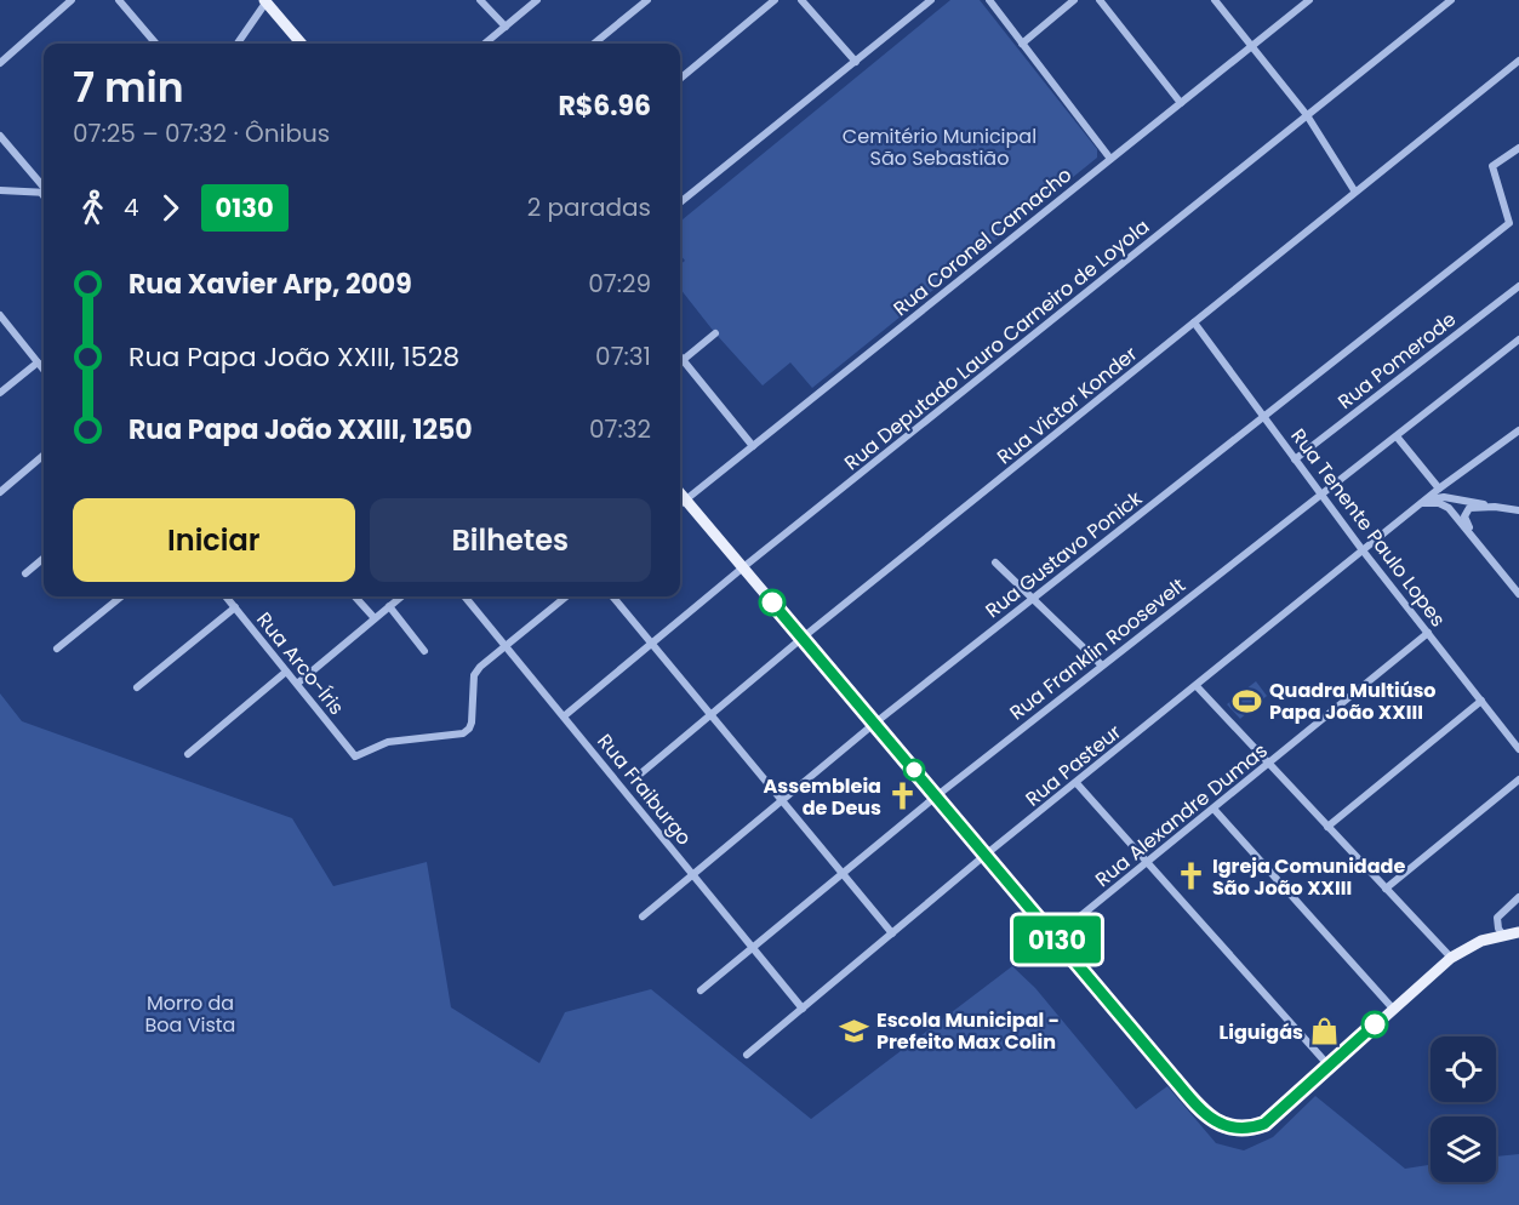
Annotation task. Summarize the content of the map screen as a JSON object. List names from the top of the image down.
{
  "streets": {
    "street": [
      "Rua Coronel Camacho",
      "Rua Deputado Lauro Carneiro de Loyola",
      "Rua Pomerode",
      "Rua Victor Konder",
      "Rua Tenente Paulo Lopes",
      "Rua Gustavo Ponick",
      "Rua Franklin Roosevelt",
      "Rua Arco-Íris",
      "Rua Pasteur",
      "Rua Fraiburgo",
      "Rua Alexandre Dumas"
    ]
  },
  "crossings": [
    ["Rua Deputado Lauro Carneiro de Loyola", "Rua Fraiburgo"],
    ["Rua Pomerode", "Rua Tenente Paulo Lopes"],
    ["Rua Victor Konder", "Rua Tenente Paulo Lopes"],
    ["Rua Tenente Paulo Lopes", "Rua Gustavo Ponick"],
    ["Rua Tenente Paulo Lopes", "Rua Franklin Roosevelt"],
    ["Rua Tenente Paulo Lopes", "Rua Pasteur"],
    ["Rua Tenente Paulo Lopes", "Rua Alexandre Dumas"],
    ["Rua Gustavo Ponick", "Rua Fraiburgo"],
    ["Rua Franklin Roosevelt", "Rua Fraiburgo"],
    ["Rua Arco-Íris", "Rua Fraiburgo"],
    ["Rua Pasteur", "Rua Fraiburgo"]
  ],
  "parks": ["Cemitério Municipal São Sebastião", "Morro da Boa Vista"],
  "places": {
    "sports": ["Quadra Multiúso Papa João XXIII"],
    "church": ["Assembleia de Deus", "Igreja Comunidade São João XXIII"],
    "school or university": ["Escola Municipal - Prefeito Max Colin"],
    "shop": ["Liguigás"]
  },
  "lines": ["bus line 0130"],
  "page": {
    "on_map": "0130",
    "heading": ["7 min", "07:25 – 07:32 · Ônibus", "R$6.96"],
    "legs": ["4", "0130", "2 paradas"],
    "list": [
      {
        "name": "Rua Xavier Arp, 2009",
        "value": "07:29"
      },
      {
        "name": "Rua Papa João XXIII, 1528",
        "value": "07:31"
      },
      {
        "name": "Rua Papa João XXIII, 1250",
        "value": "07:32"
      }
    ],
    "buttons": ["Iniciar", "Bilhetes"]
  }
}
